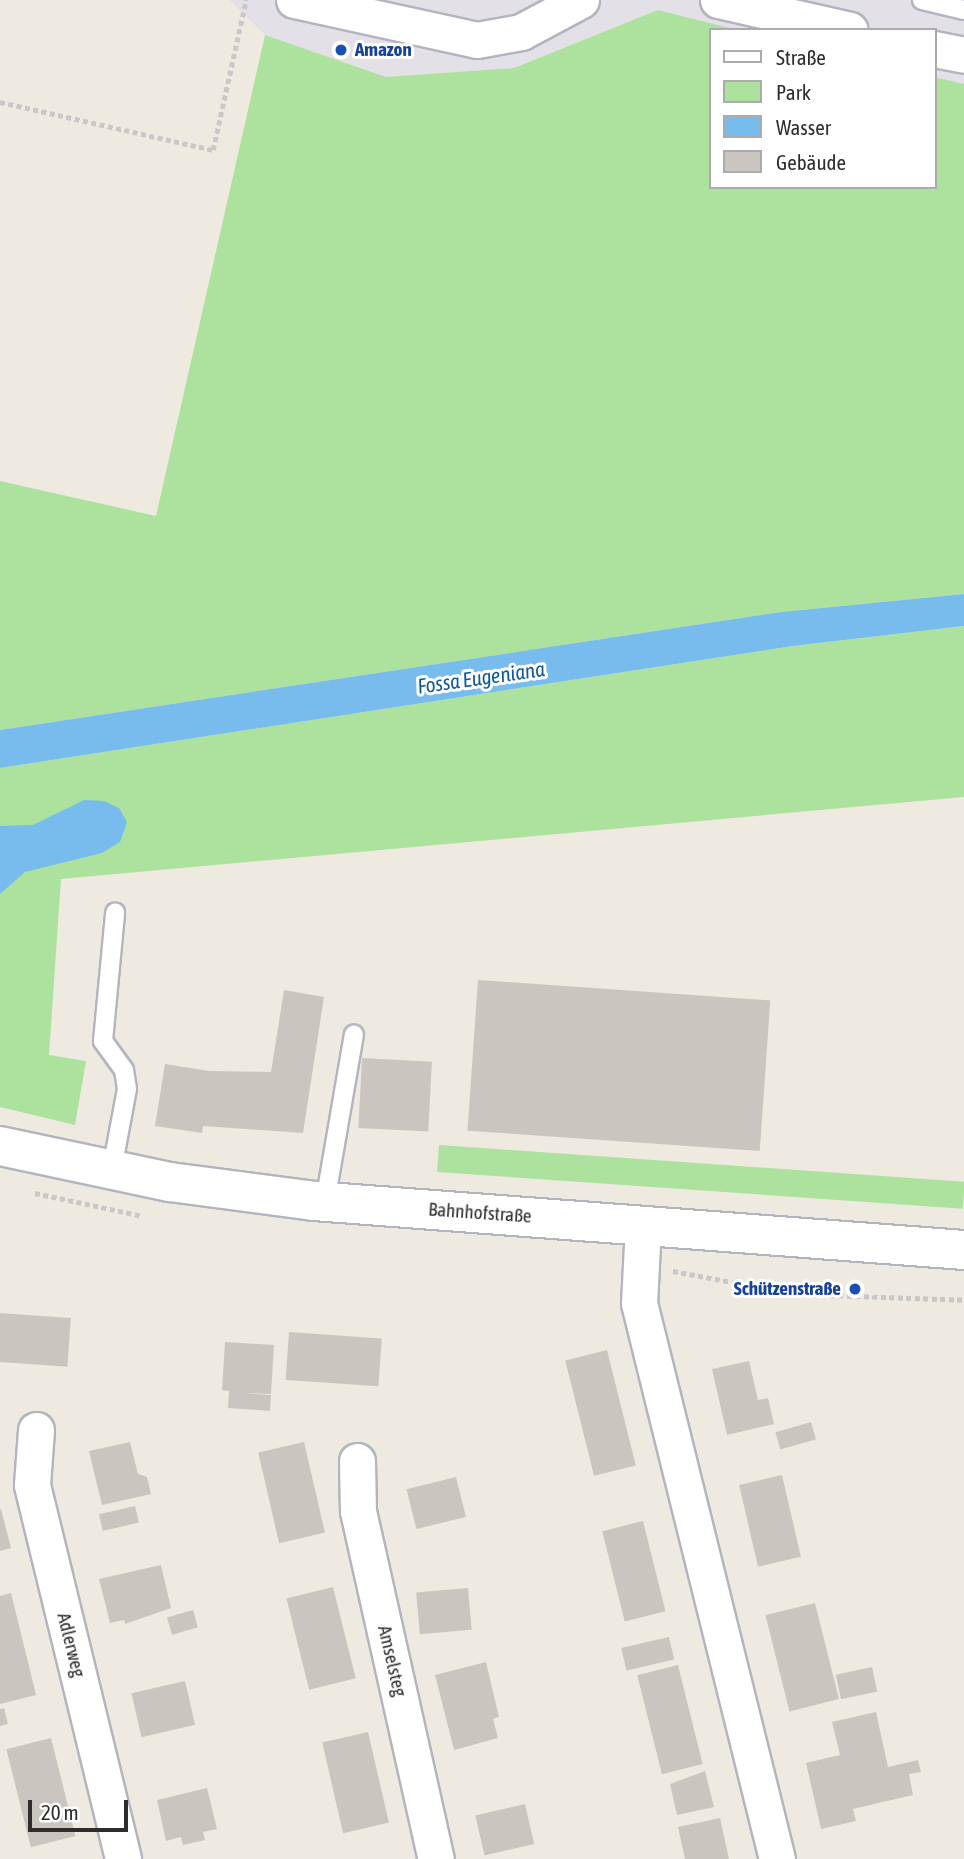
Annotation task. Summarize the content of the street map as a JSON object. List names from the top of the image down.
{
  "streets": {
    "street": ["Bahnhofstraße", "Adlerweg", "Amselsteg"]
  },
  "water": ["Fossa Eugeniana"],
  "places": ["Amazon", "Schützenstraße"],
  "legend": [
    "Straße",
    "Park",
    "Wasser",
    "Gebäude"
  ],
  "scale_bar": "20 m"
}
